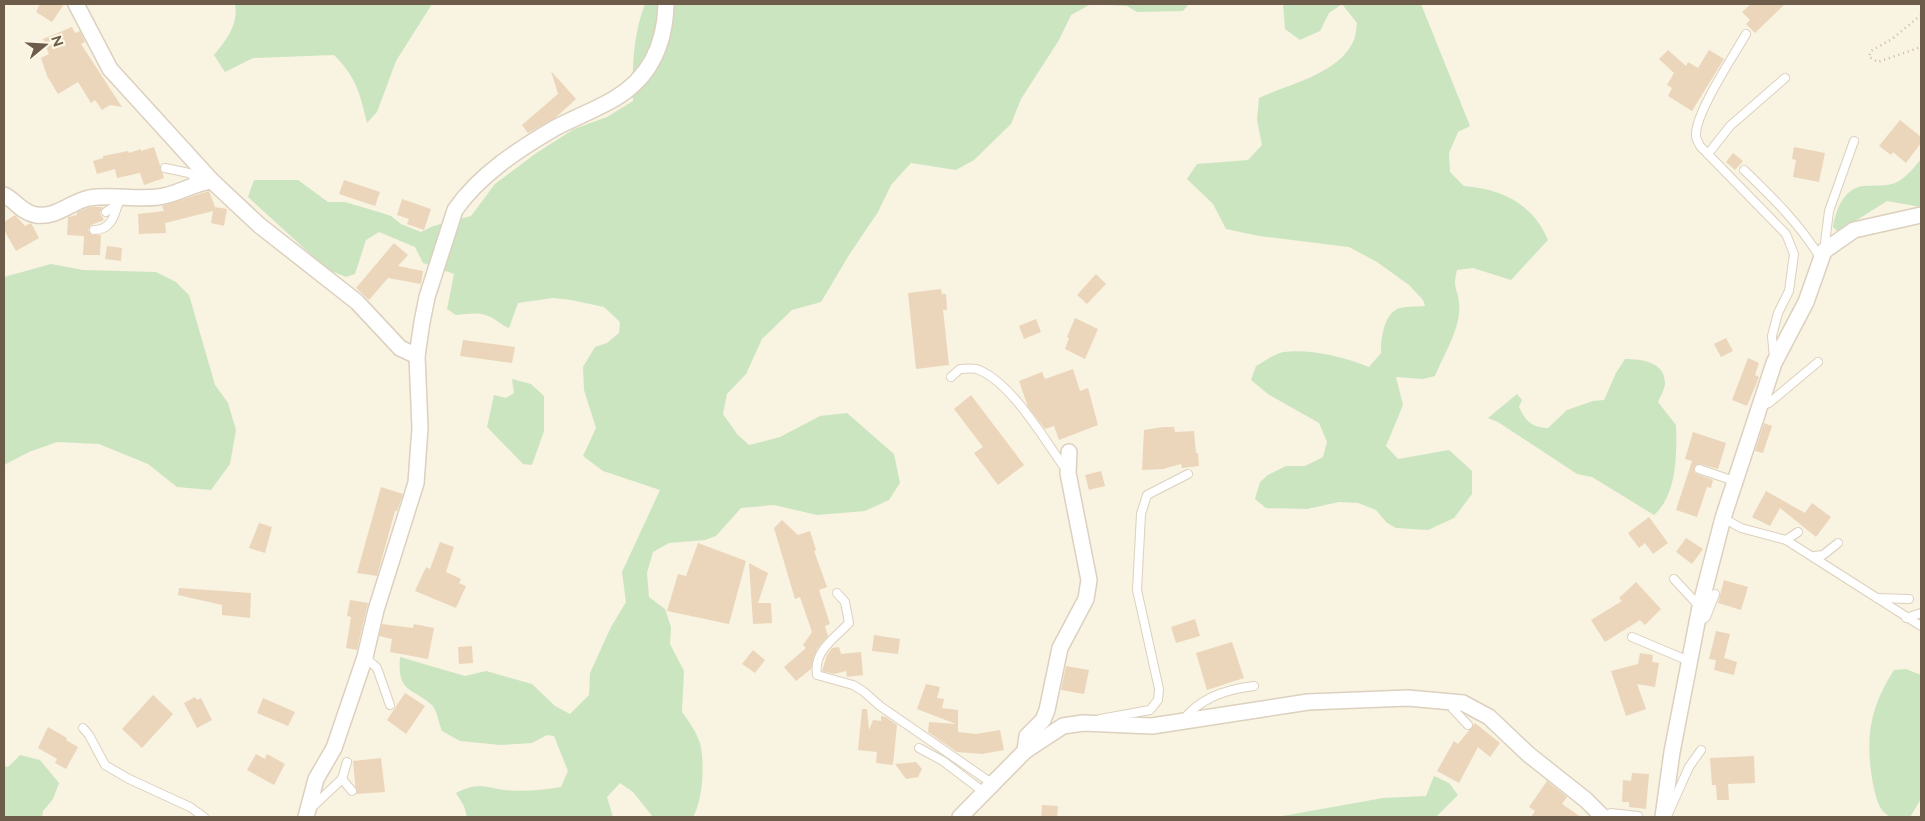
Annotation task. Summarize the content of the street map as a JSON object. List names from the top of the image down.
{
  "north": "right"
}
